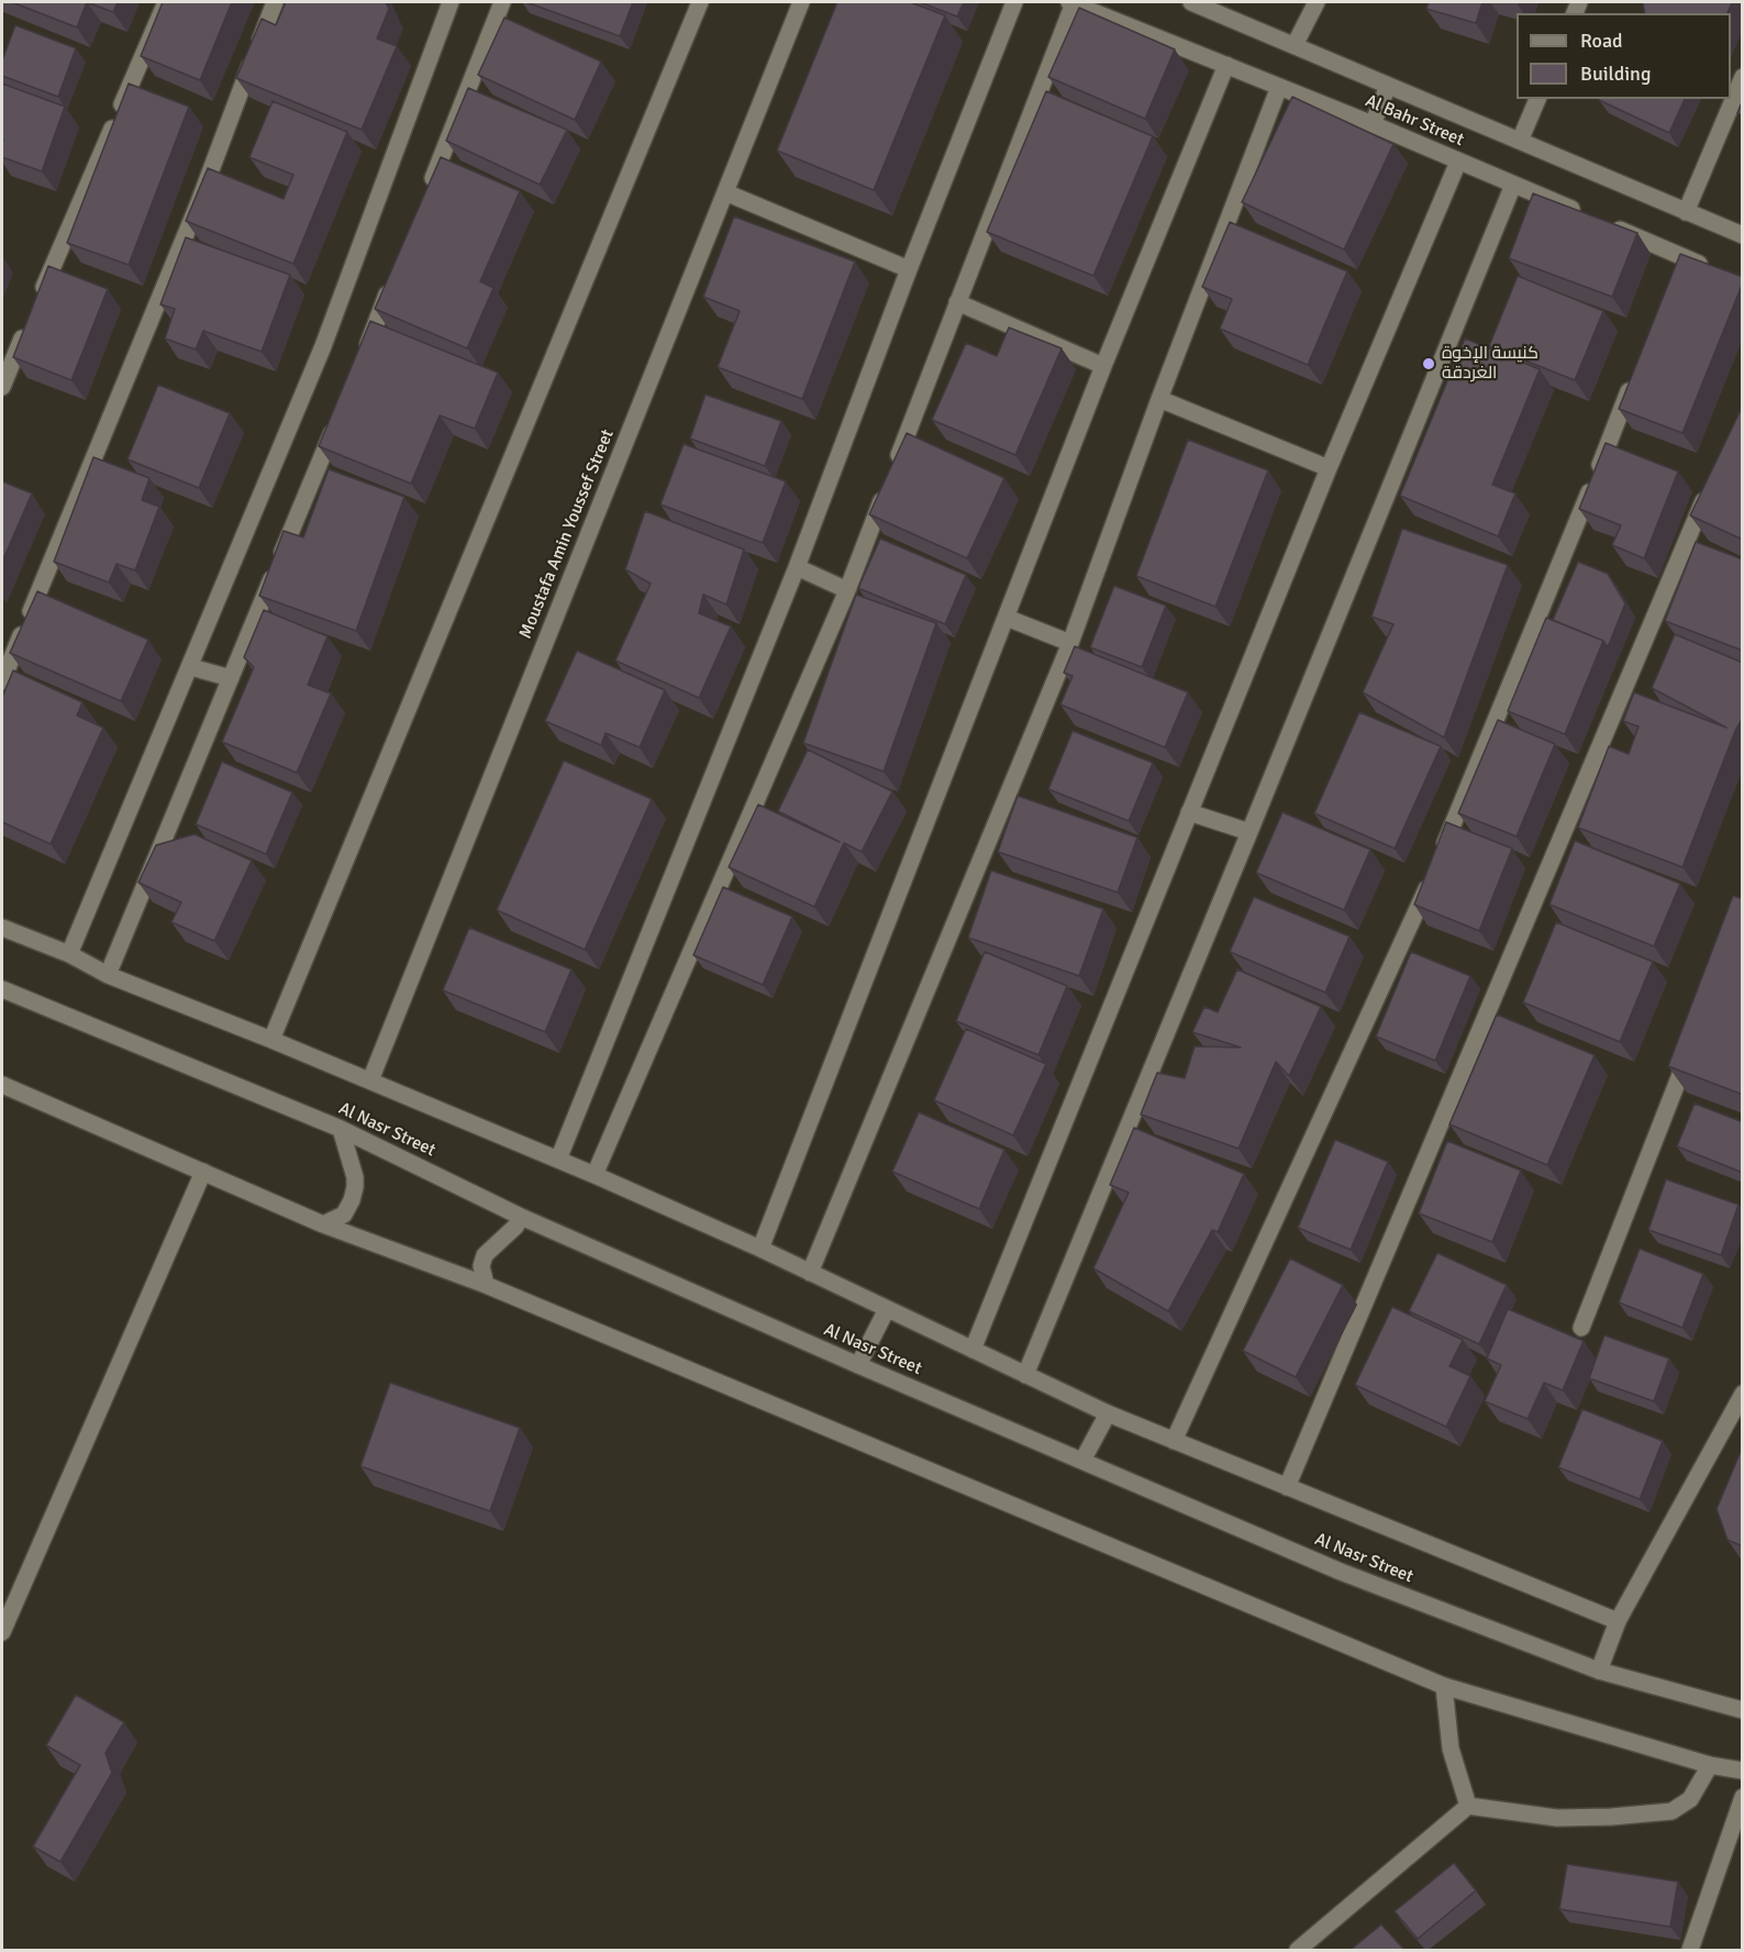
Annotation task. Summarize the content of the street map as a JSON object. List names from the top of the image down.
{
  "streets": {
    "street": ["Al Bahr Street", "Moustafa Amin Youssef Street", "Al Nasr Street"]
  },
  "places": ["كنيسة الإخوة الغردقة"],
  "legend": ["Road", "Building"]
}
